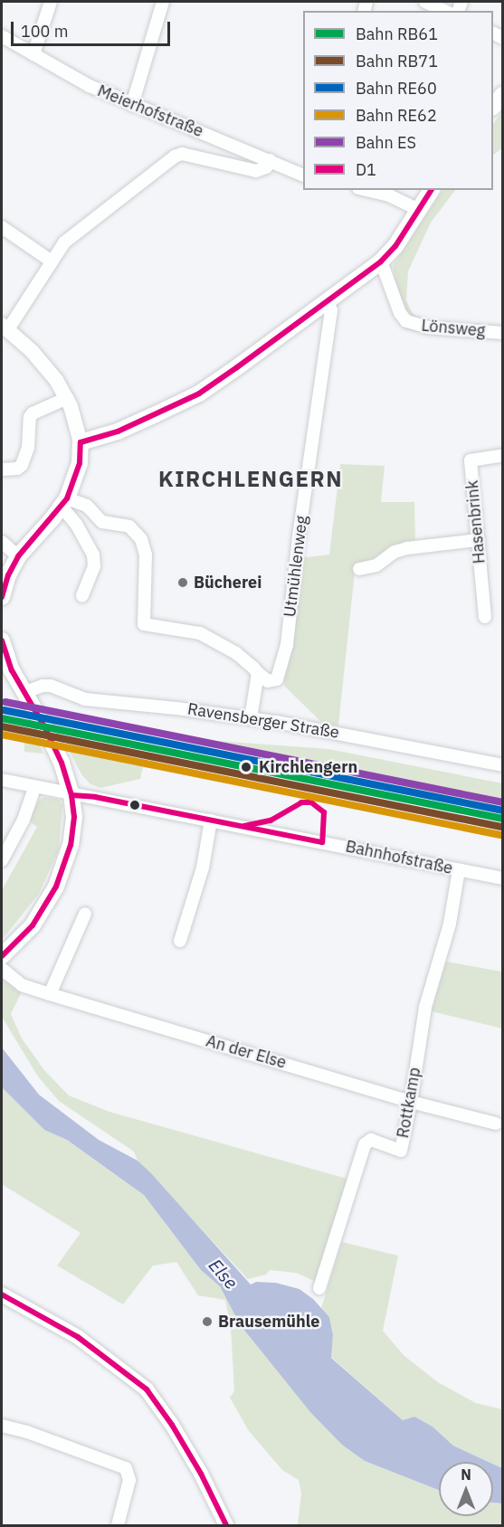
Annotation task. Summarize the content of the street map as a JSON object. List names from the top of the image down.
{
  "streets": {
    "street": [
      "Meierhofstraße",
      "Lönsweg",
      "Hasenbrink",
      "Utmühlenweg",
      "Ravensberger Straße",
      "Bahnhofstraße",
      "An der Else",
      "Rottkamp"
    ]
  },
  "crossings": [
    ["Bahnhofstraße", "Rottkamp"],
    ["An der Else", "Rottkamp"]
  ],
  "districts": ["KIRCHLENGERN"],
  "water": ["Else"],
  "places": ["Bücherei", "Kirchlengern", "Brausemühle"],
  "lines": [
    "transit line D1",
    "rail line ES",
    "rail line RE60",
    "rail line RB61",
    "rail line RB71",
    "rail line RE62"
  ],
  "legend": [
    "Bahn RB61",
    "Bahn RB71",
    "Bahn RE60",
    "Bahn RE62",
    "Bahn ES",
    "D1"
  ],
  "scale_bar": "100 m",
  "north": "top"
}
